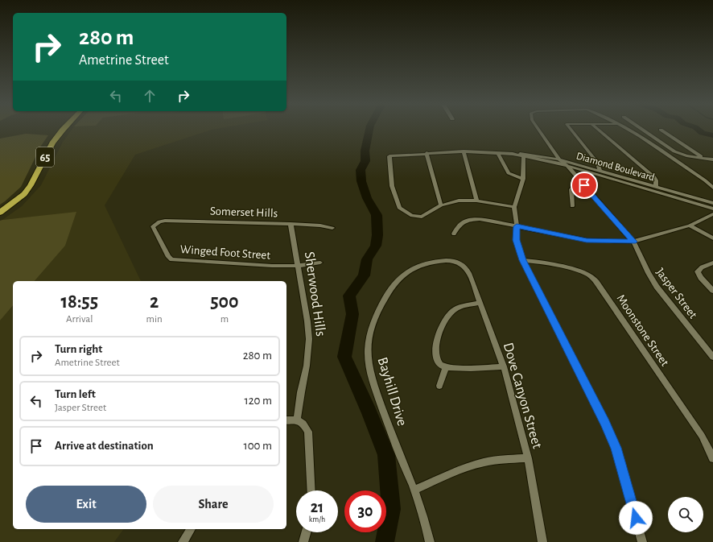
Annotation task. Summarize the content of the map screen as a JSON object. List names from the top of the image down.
{
  "streets": {
    "highway": ["65"],
    "street": [
      "Diamond Boulevard",
      "Somerset Hills",
      "Winged Foot Street",
      "Jasper Street",
      "Sherwood Hills",
      "Moonstone Street",
      "Bayhill Drive",
      "Dove Canyon Street"
    ]
  },
  "crossings": [
    ["Diamond Boulevard", "Jasper Street"],
    ["Somerset Hills", "Winged Foot Street"],
    ["Somerset Hills", "Sherwood Hills"],
    ["Winged Foot Street", "Sherwood Hills"],
    ["Bayhill Drive", "Dove Canyon Street"]
  ],
  "page": {
    "turn": ["280 m", "Ametrine Street"],
    "eta": [
      "18:55",
      "Arrival",
      "2",
      "min",
      "500",
      "m"
    ],
    "list": [
      {
        "name": "Turn right",
        "note": "Ametrine Street",
        "value": "280 m"
      },
      {
        "name": "Turn left",
        "note": "Jasper Street",
        "value": "120 m"
      },
      {
        "name": "Arrive at destination",
        "value": "100 m"
      }
    ],
    "buttons": ["Exit", "Share"],
    "speed": "21 km/h",
    "limit": "30"
  }
}
